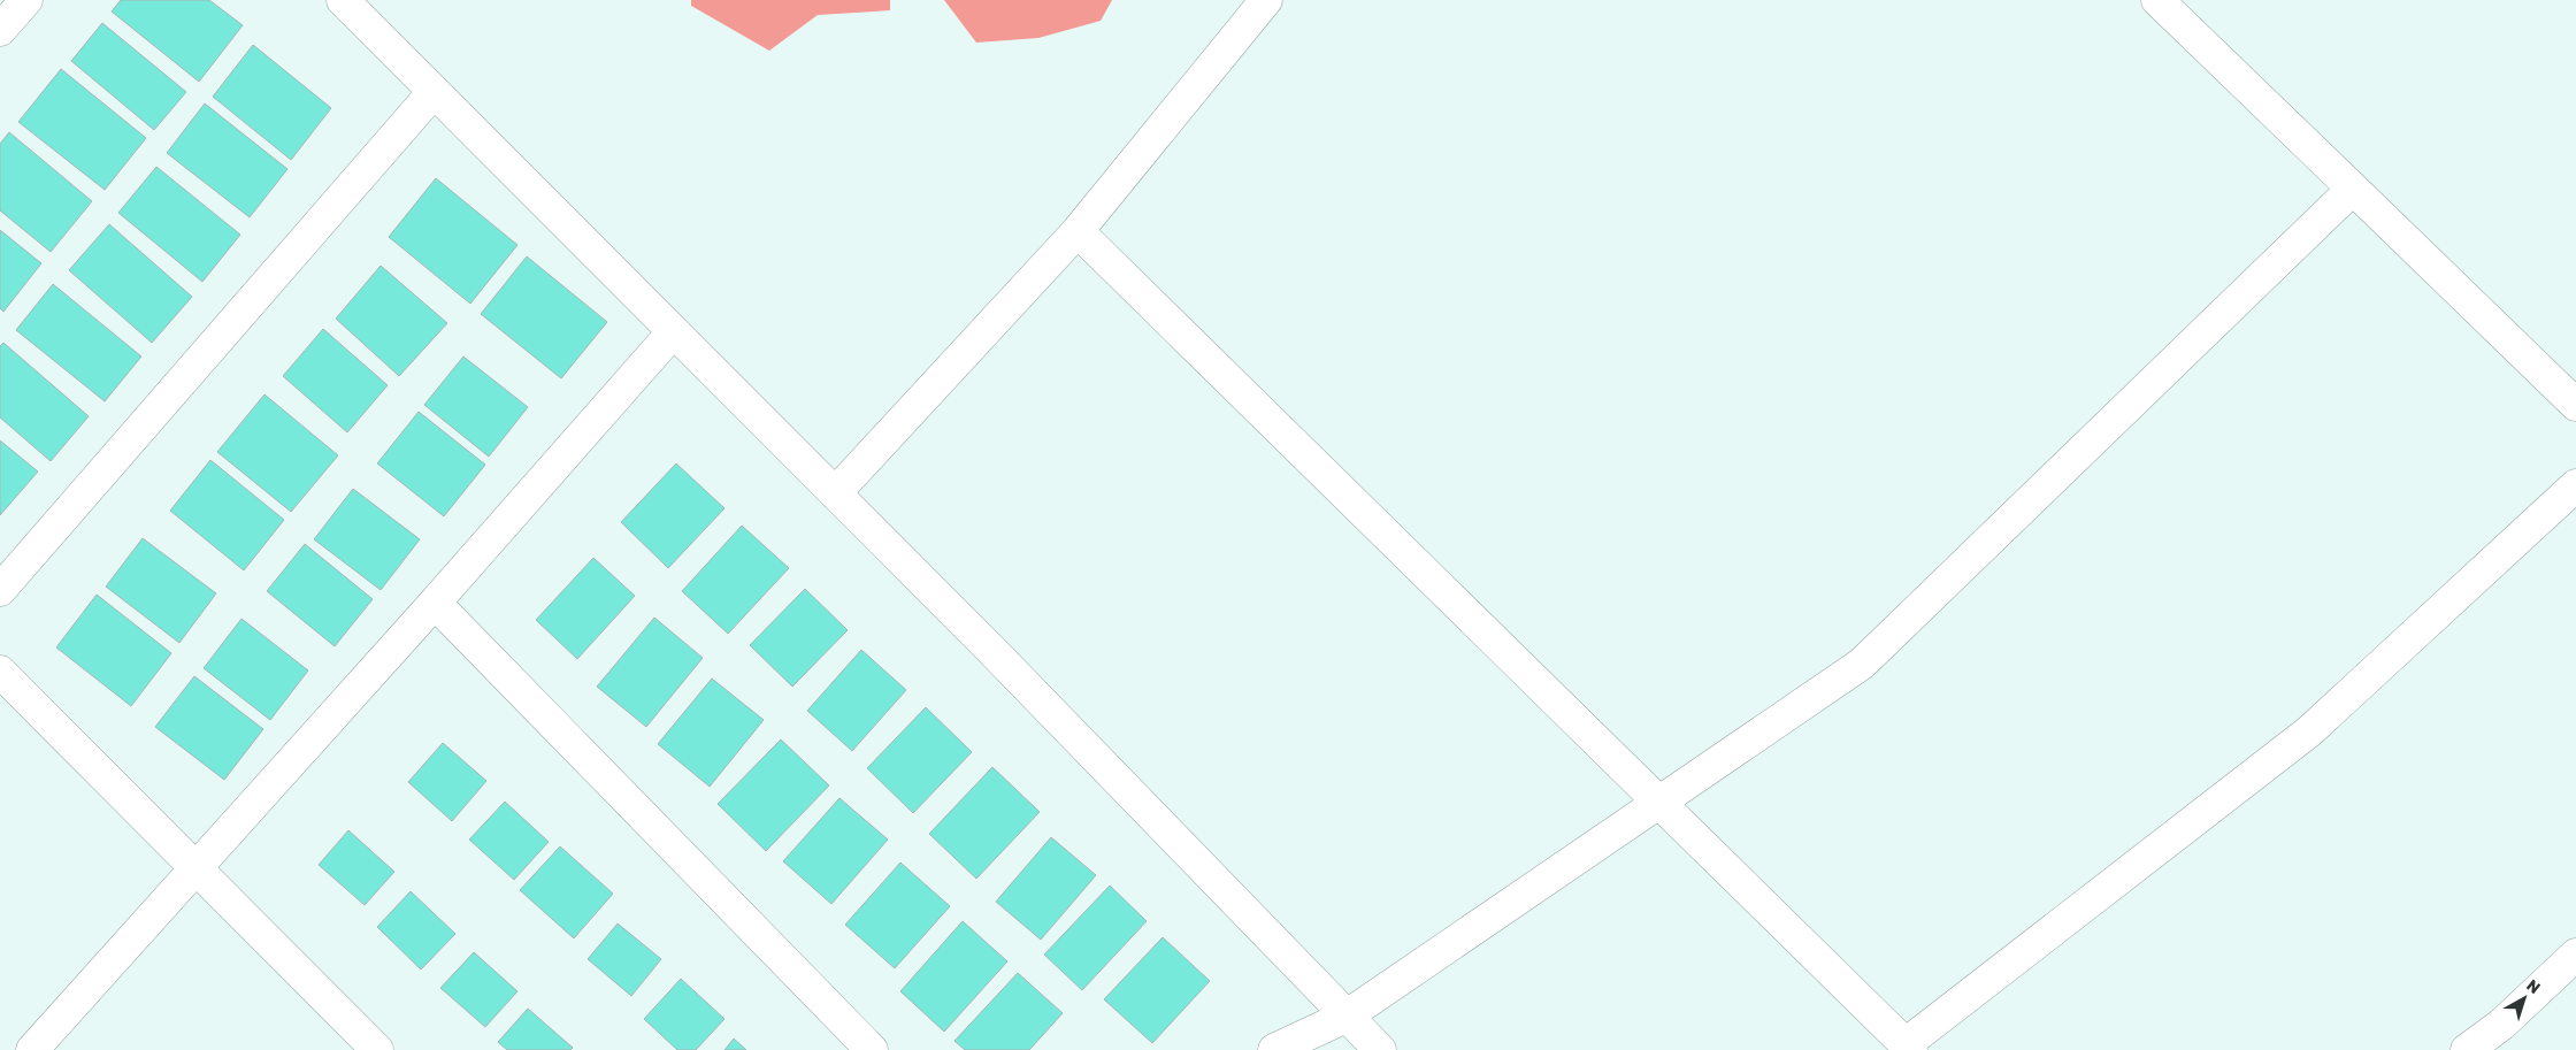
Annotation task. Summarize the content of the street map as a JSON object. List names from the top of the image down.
{
  "north": "top right"
}
